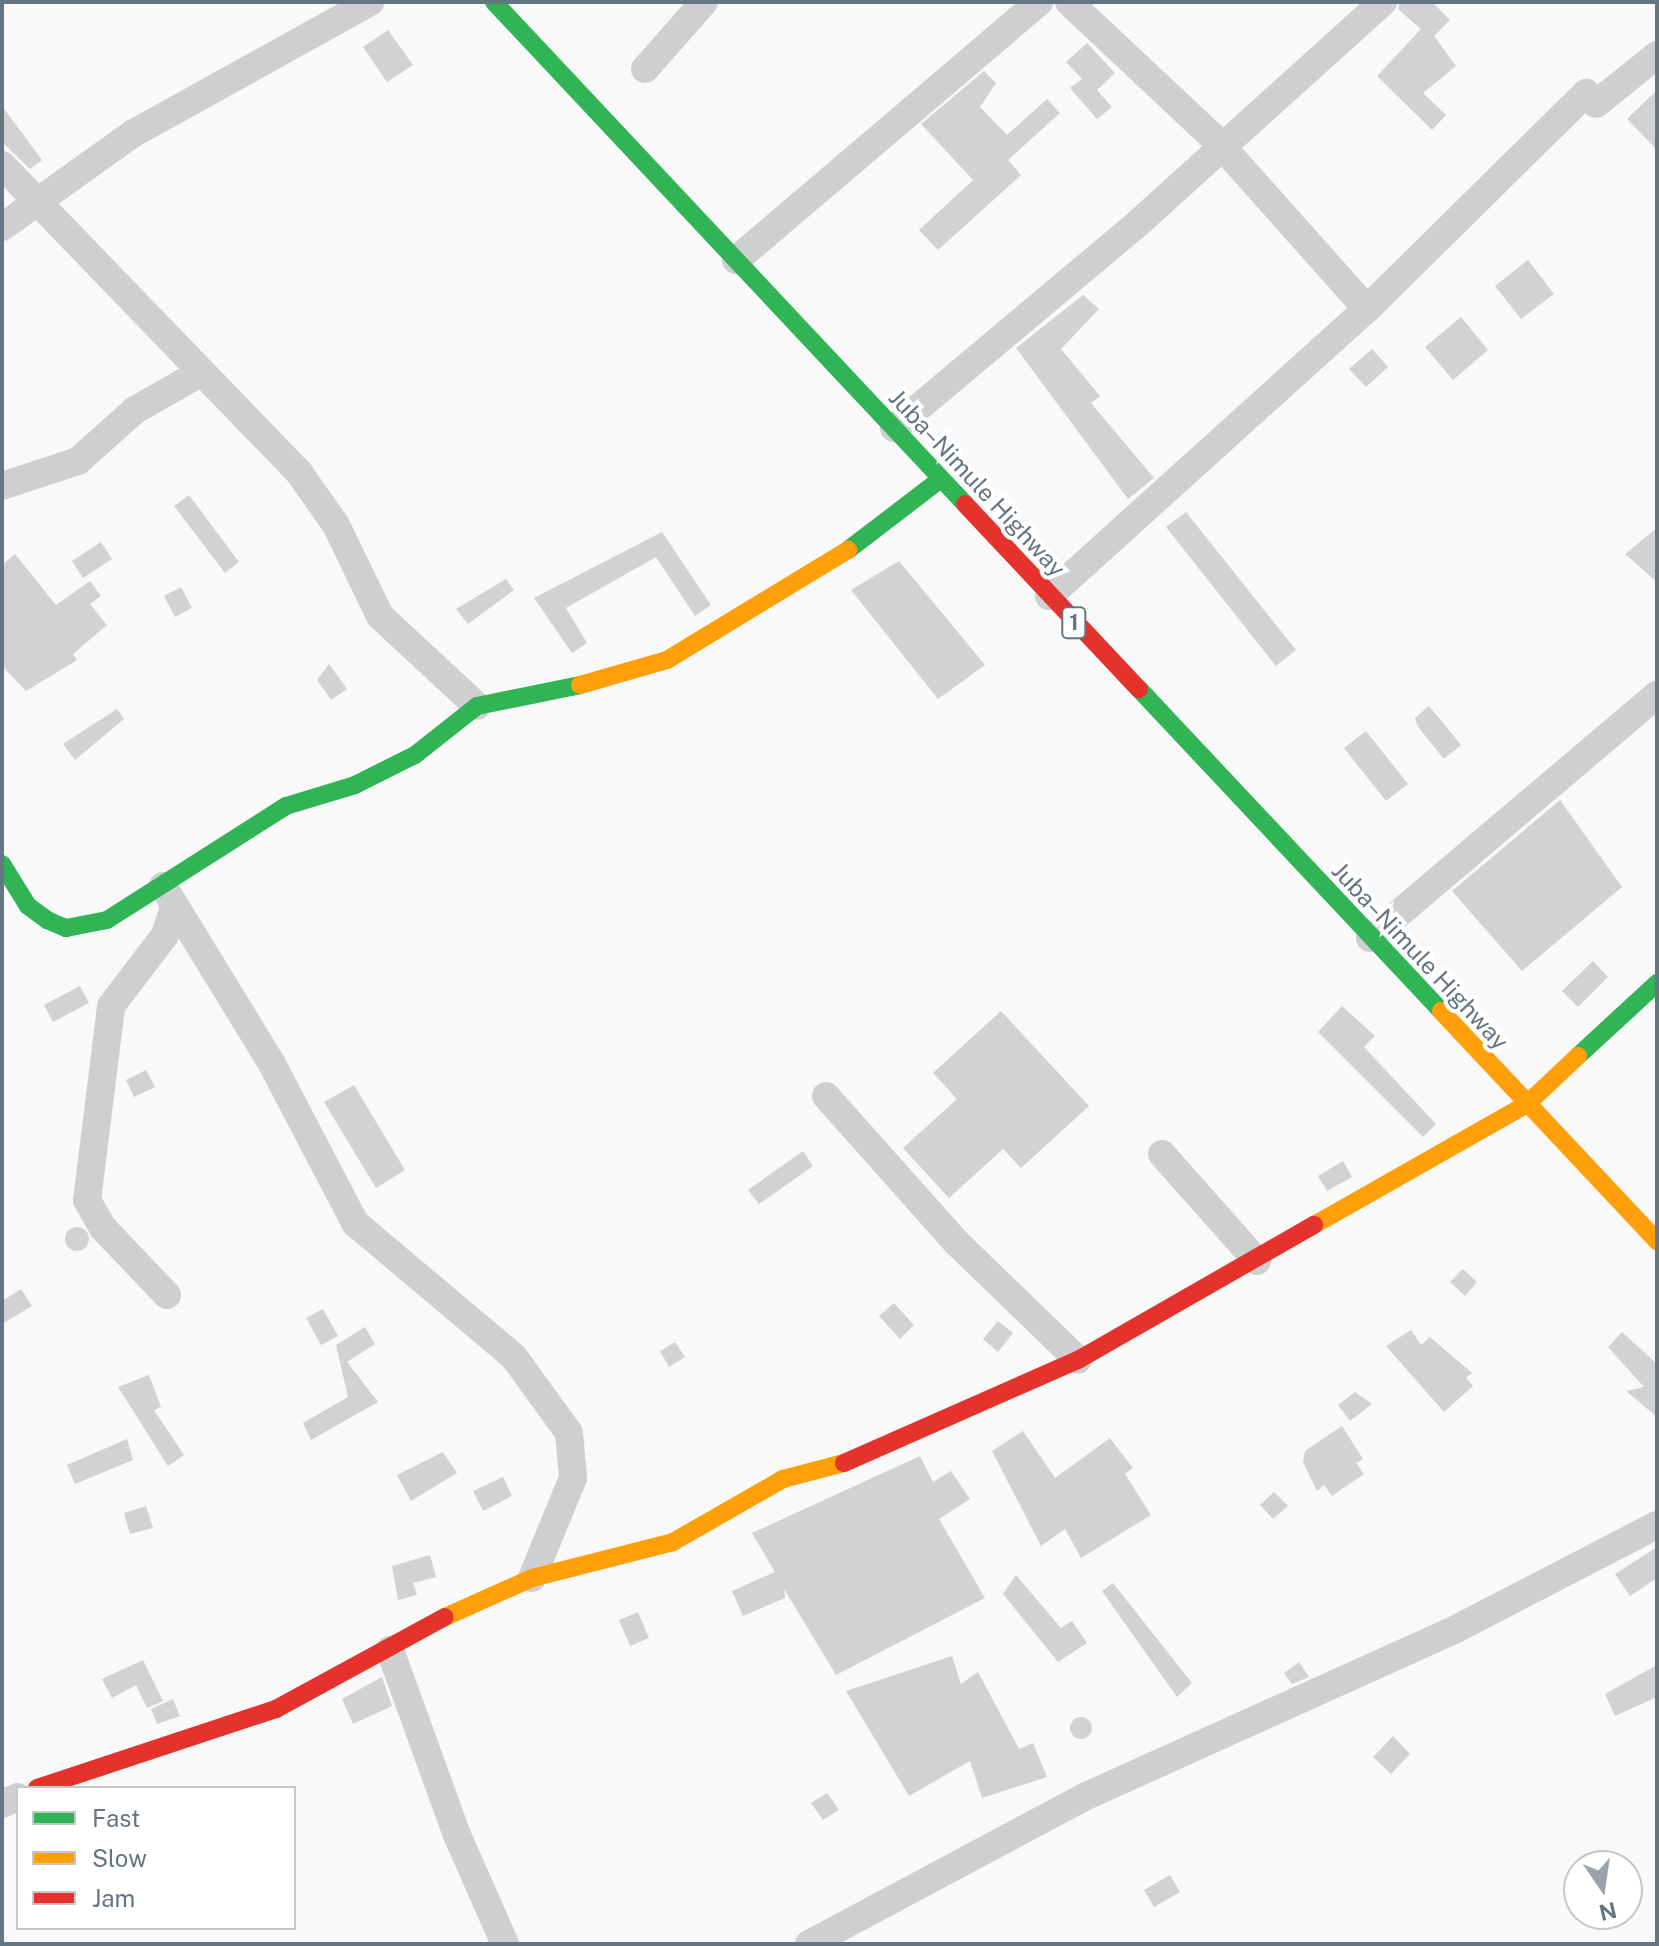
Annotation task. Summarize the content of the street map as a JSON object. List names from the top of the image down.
{
  "streets": {
    "street": ["Juba–Nimule Highway", "1"]
  },
  "legend": ["Fast", "Slow", "Jam"],
  "north": "bottom"
}
